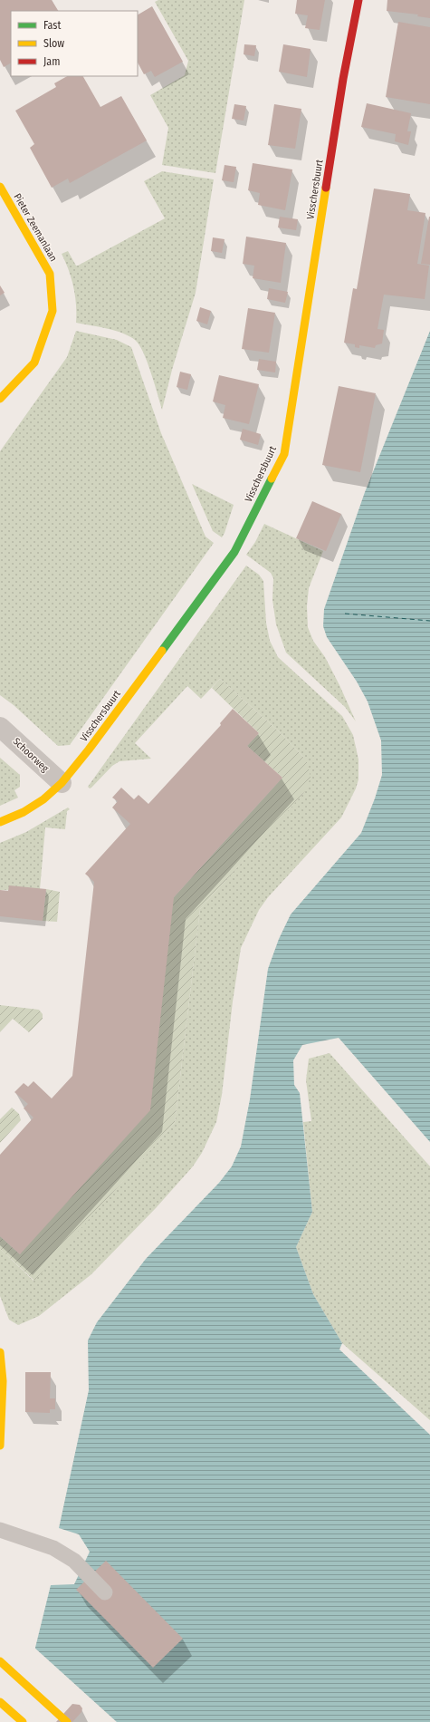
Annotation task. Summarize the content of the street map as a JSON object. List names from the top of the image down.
{
  "streets": {
    "street": ["Visschersbuurt", "Pieter Zeemanlaan", "Schoorweg"]
  },
  "crossings": [
    ["Visschersbuurt", "Schoorweg"]
  ],
  "legend": ["Fast", "Slow", "Jam"]
}
